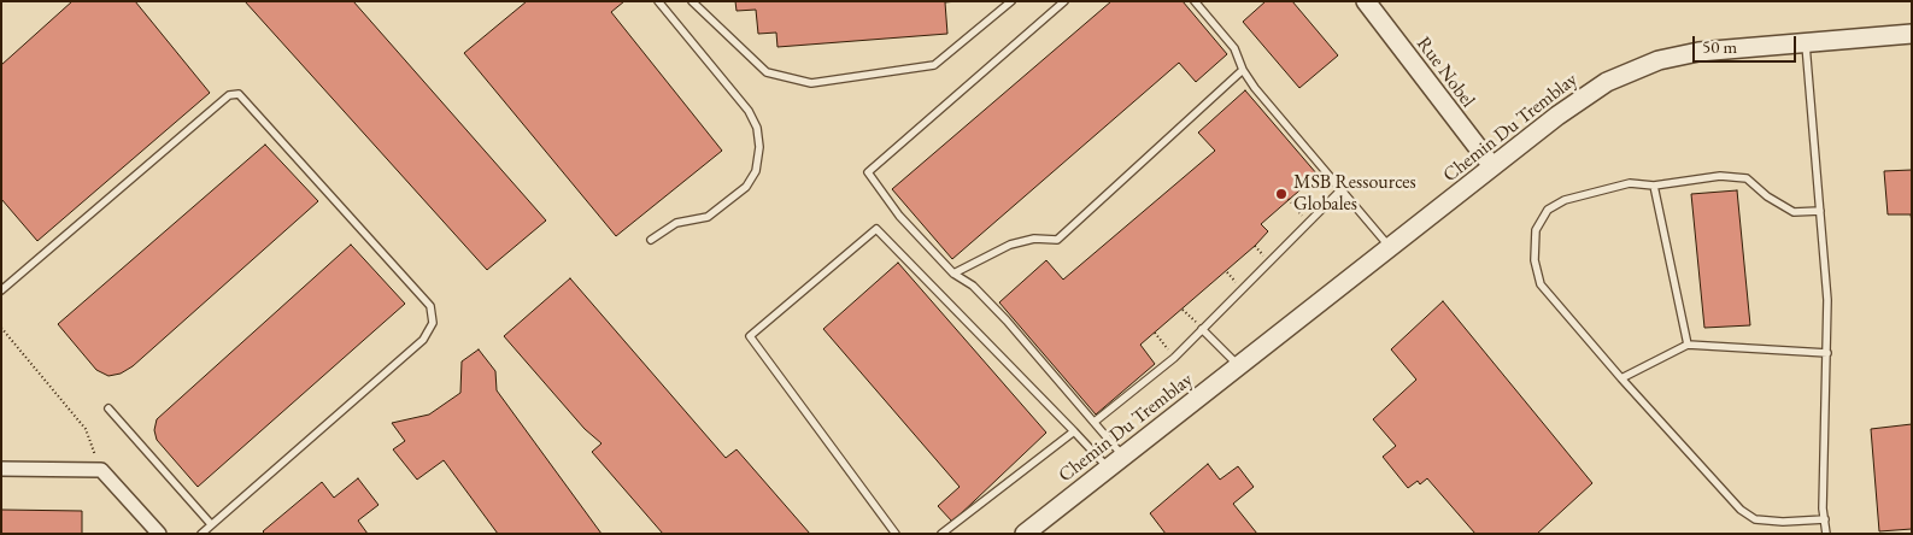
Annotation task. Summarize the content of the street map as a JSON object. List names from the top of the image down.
{
  "streets": {
    "street": ["Rue Nobel", "Chemin Du Tremblay"]
  },
  "crossings": [
    ["Rue Nobel", "Chemin Du Tremblay"]
  ],
  "places": ["MSB Ressources Globales"],
  "scale_bar": "50 m"
}
